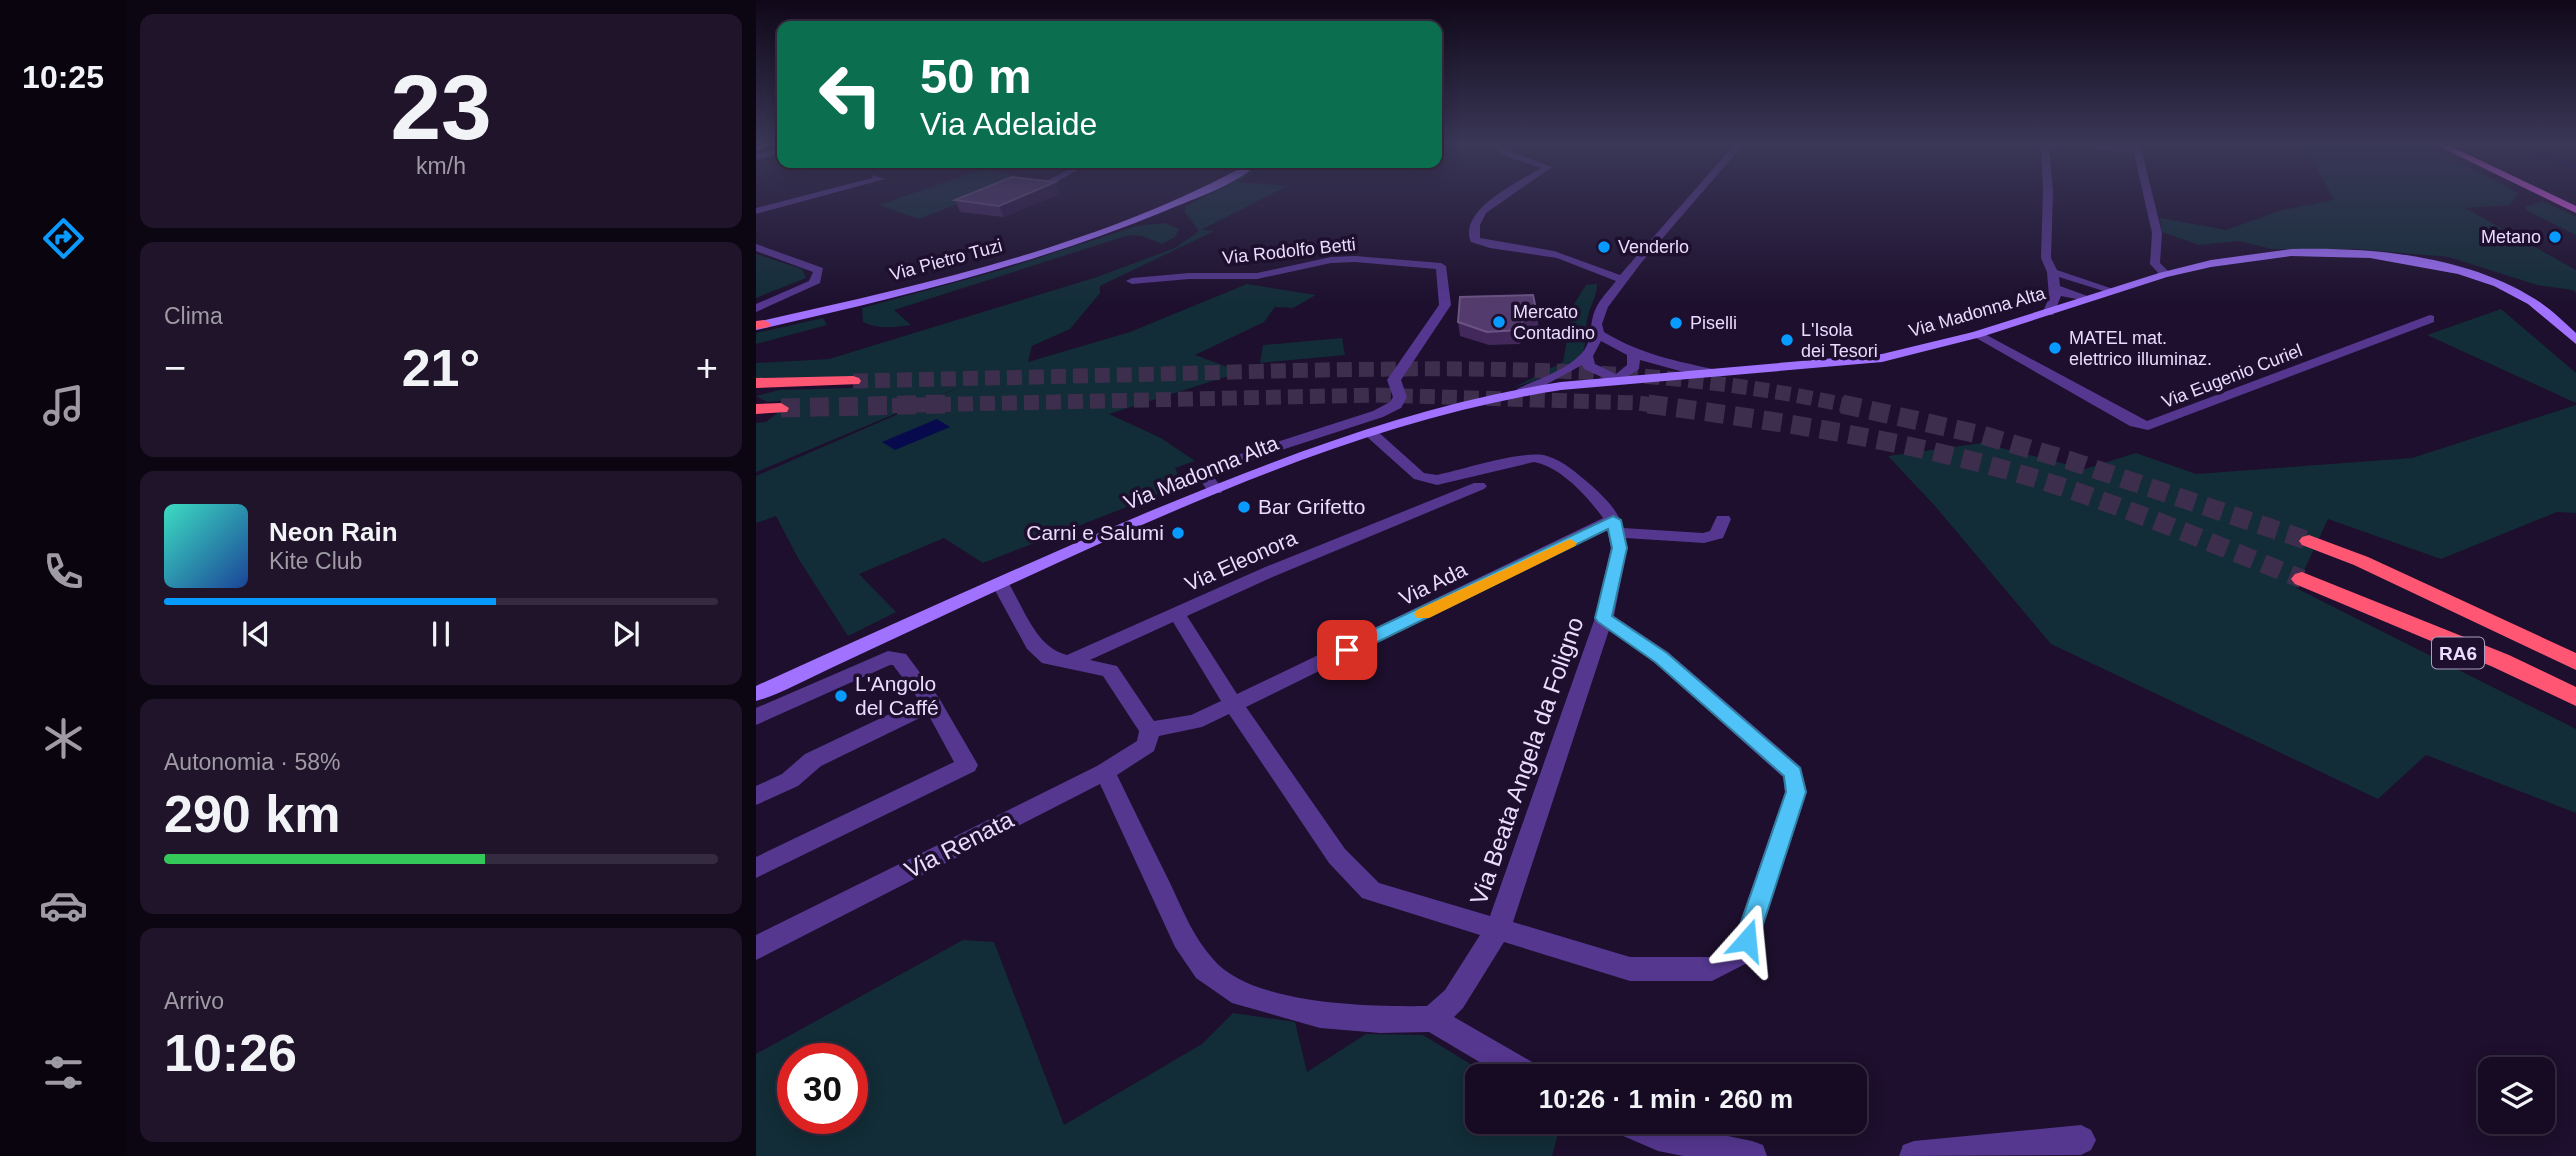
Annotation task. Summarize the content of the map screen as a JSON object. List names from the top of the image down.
{
  "streets": {
    "highway": ["RA6"],
    "street": [
      "Via Rodolfo Betti",
      "Via Pietro Tuzi",
      "Via Madonna Alta",
      "Via Eugenio Curiel",
      "Via Eleonora",
      "Via Ada",
      "Via Beata Angela da Foligno",
      "Via Renata"
    ]
  },
  "crossings": [
    ["Via Rodolfo Betti", "Via Madonna Alta"],
    ["Via Madonna Alta", "Via Eugenio Curiel"],
    ["Via Eleonora", "Via Ada"],
    ["Via Eleonora", "Via Beata Angela da Foligno"],
    ["Via Ada", "Via Beata Angela da Foligno"]
  ],
  "places": [
    "Metano",
    "Venderlo",
    "Mercato Contadino",
    "Piselli",
    "L'Isola dei Tesori",
    "MATEL mat. elettrico illuminaz.",
    "Bar Grifetto",
    "Carni e Salumi",
    "L'Angolo del Caffé"
  ],
  "page": {
    "tabs": "10:25",
    "tile": [
      ["23", "km/h"],
      "Clima",
      ["Autonomia · 58%", "290 km"],
      ["Arrivo", "10:26"]
    ],
    "turn": ["50 m", "Via Adelaide"],
    "heat": ["−", "21°", "+"],
    "song": ["Neon Rain", "Kite Club"],
    "limit": "30",
    "trip": "10:26 · 1 min · 260 m"
  }
}
